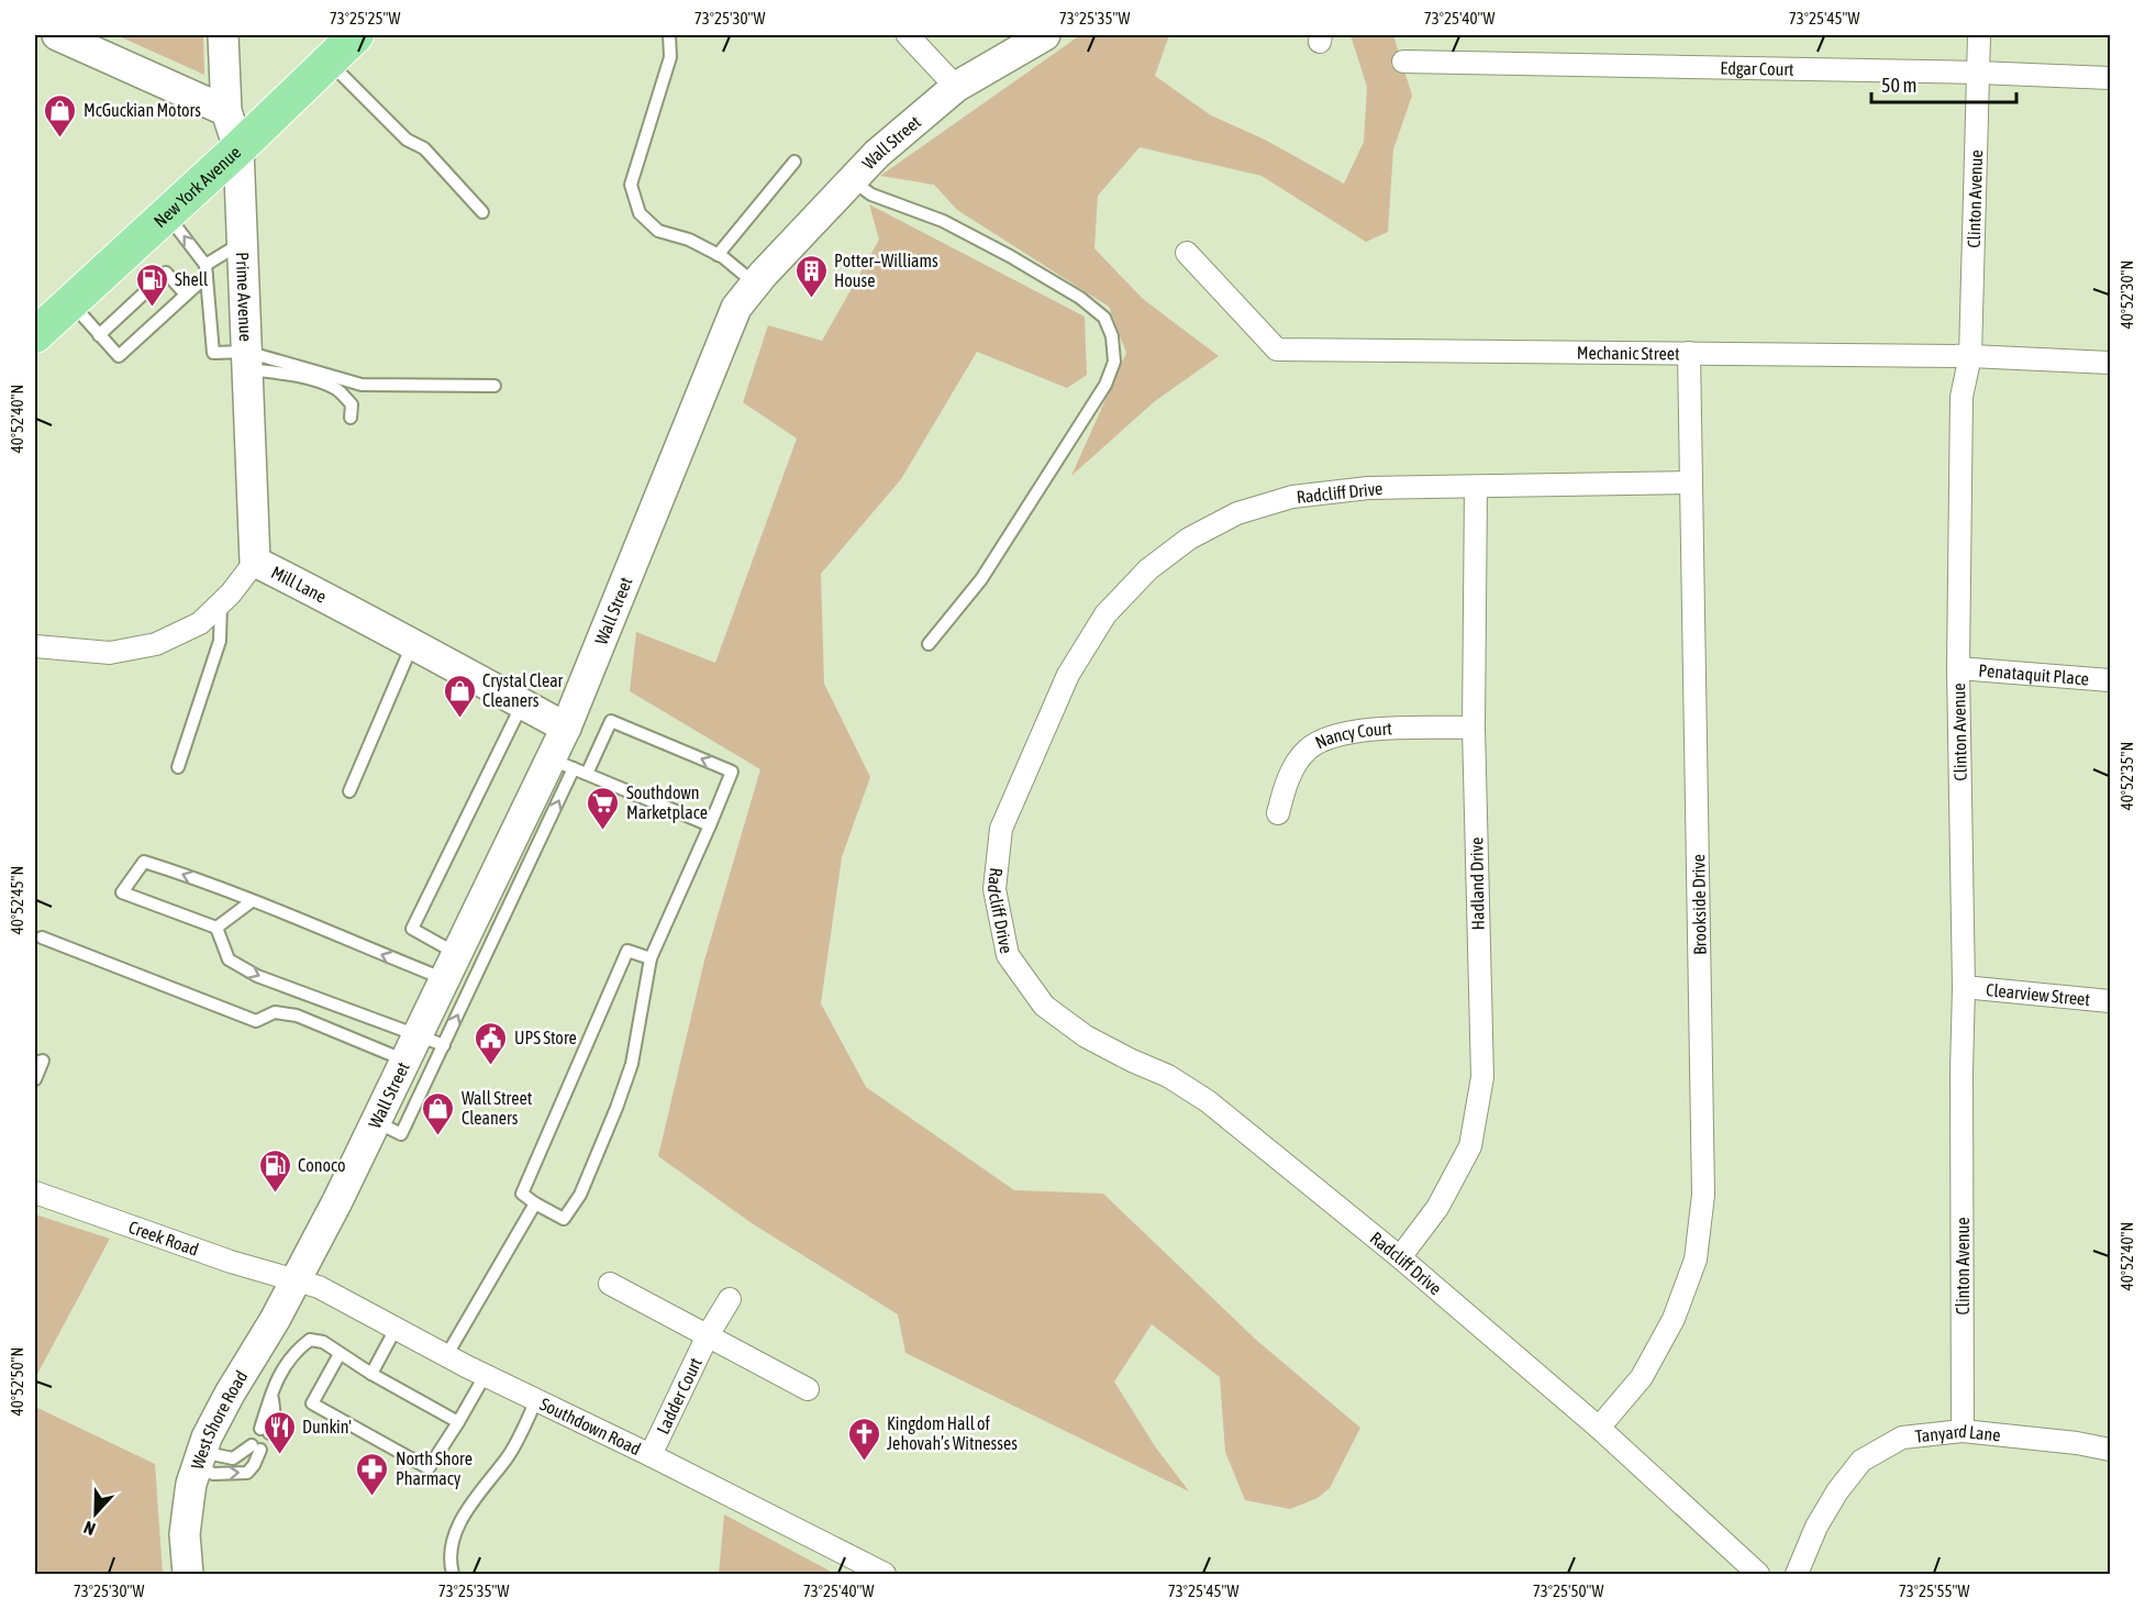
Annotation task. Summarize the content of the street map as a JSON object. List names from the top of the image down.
{
  "streets": {
    "main road": ["New York Avenue"],
    "street": [
      "Edgar Court",
      "Wall Street",
      "Clinton Avenue",
      "Prime Avenue",
      "Mechanic Street",
      "Radcliff Drive",
      "Mill Lane",
      "Penataquit Place",
      "Nancy Court",
      "Hadland Drive",
      "Brookside Drive",
      "Clearview Street",
      "Creek Road",
      "Ladder Court",
      "West Shore Road",
      "Southdown Road",
      "Tanyard Lane"
    ]
  },
  "crossings": [
    ["Edgar Court", "Clinton Avenue"],
    ["Wall Street", "Mill Lane"],
    ["Wall Street", "Creek Road"],
    ["Wall Street", "West Shore Road"],
    ["Wall Street", "Southdown Road"],
    ["New York Avenue", "Prime Avenue"],
    ["Clinton Avenue", "Mechanic Street"],
    ["Clinton Avenue", "Penataquit Place"],
    ["Clinton Avenue", "Clearview Street"],
    ["Clinton Avenue", "Tanyard Lane"],
    ["Prime Avenue", "Mill Lane"],
    ["Mechanic Street", "Brookside Drive"],
    ["Radcliff Drive", "Hadland Drive"],
    ["Radcliff Drive", "Brookside Drive"],
    ["Nancy Court", "Hadland Drive"],
    ["Creek Road", "West Shore Road"],
    ["Creek Road", "Southdown Road"],
    ["Ladder Court", "Southdown Road"],
    ["West Shore Road", "Southdown Road"]
  ],
  "places": {
    "shop": ["McGuckian Motors", "Crystal Clear Cleaners", "Wall Street Cleaners"],
    "building": ["Potter–Williams House"],
    "fuel station": ["Shell", "Conoco"],
    "supermarket": ["Southdown Marketplace"],
    "public building": ["UPS Store"],
    "restaurant": ["Dunkin'"],
    "church": ["Kingdom Hall of Jehovah’s Witnesses"],
    "pharmacy": ["North Shore Pharmacy"]
  },
  "scale_bar": "50 m",
  "north": "bottom",
  "coordinates": [
    "73°25'25\"W",
    "73°25'30\"W",
    "73°25'35\"W",
    "73°25'40\"W",
    "73°25'45\"W",
    "40°52'30\"N",
    "40°52'40\"N",
    "40°52'35\"N",
    "40°52'45\"N",
    "40°52'50\"N",
    "73°25'50\"W",
    "73°25'55\"W"
  ]
}
